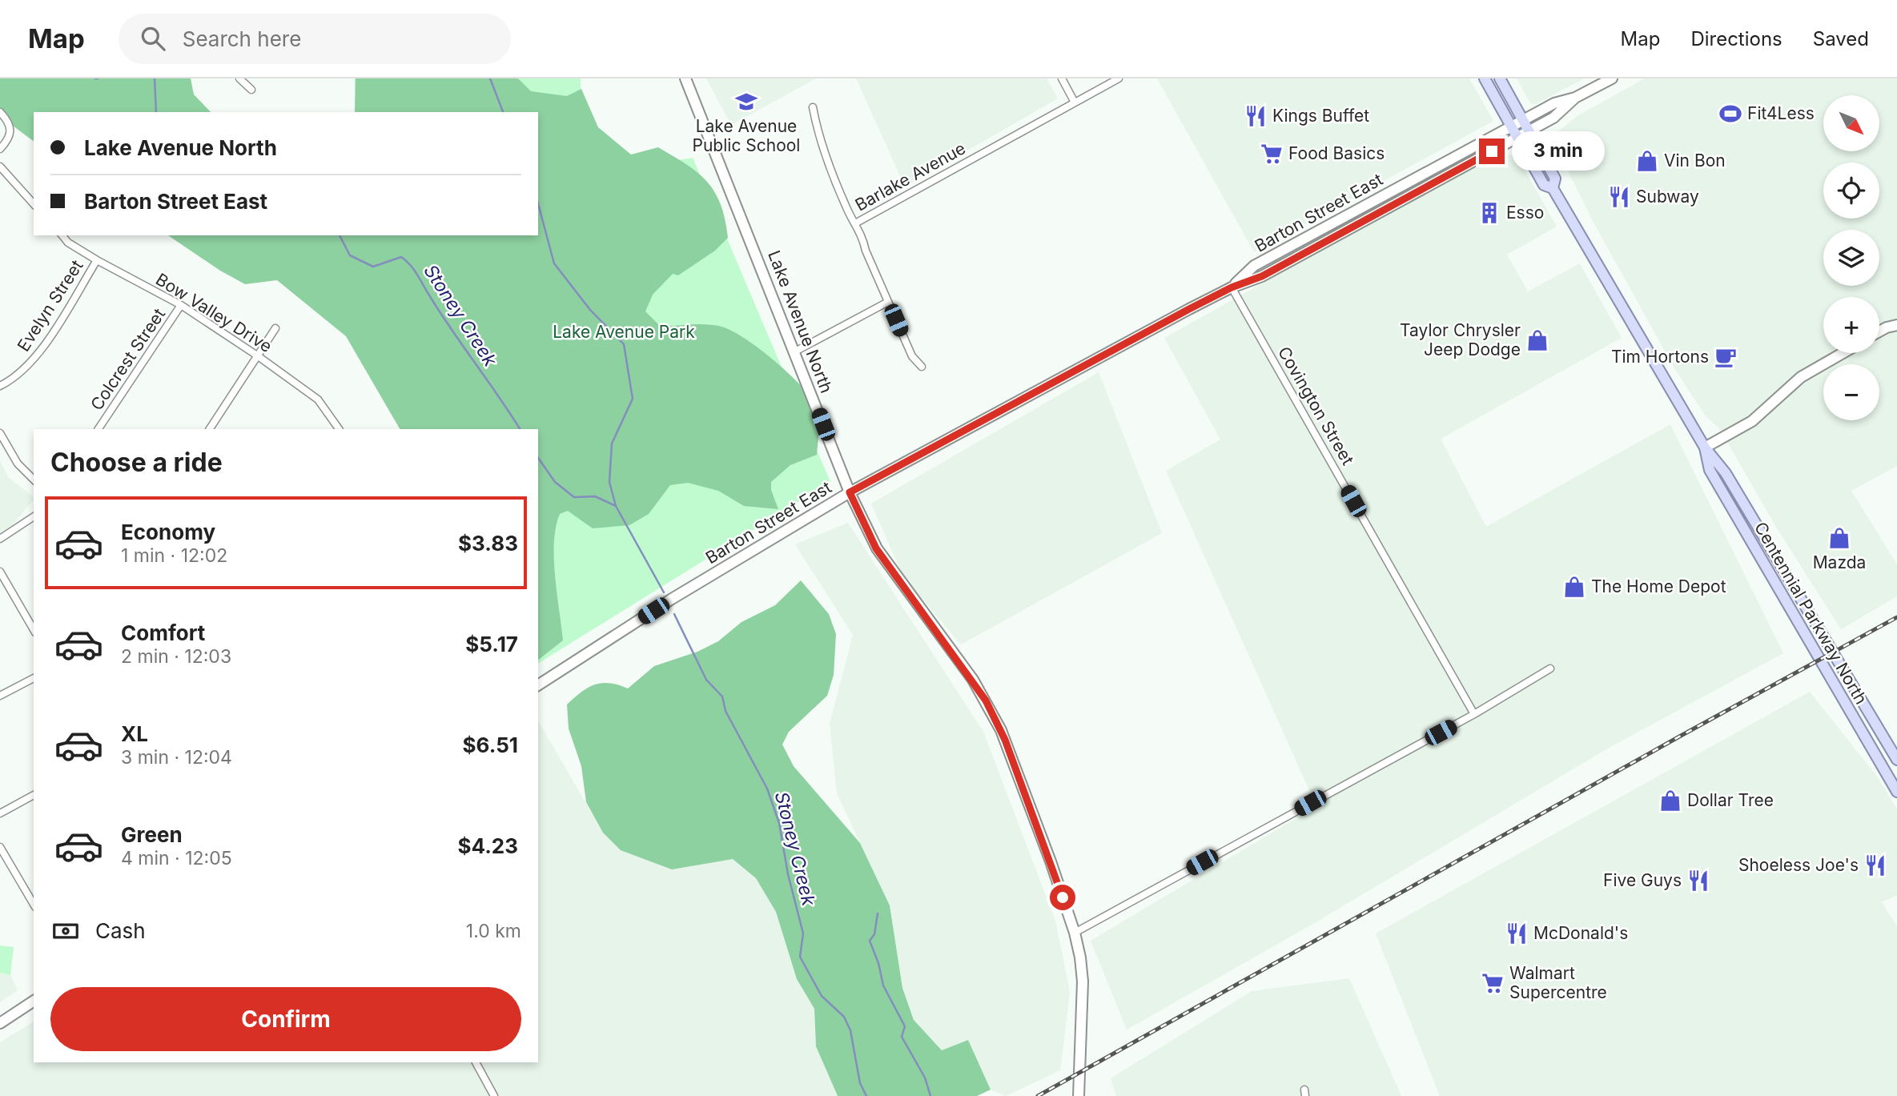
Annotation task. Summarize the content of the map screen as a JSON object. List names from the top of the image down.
{
  "streets": {
    "main road": ["Barton Street East", "Lake Avenue North", "Centennial Parkway North"],
    "street": [
      "Barlake Avenue",
      "Evelyn Street",
      "Bow Valley Drive",
      "Colcrest Street",
      "Covington Street"
    ]
  },
  "crossings": [
    ["Barton Street East", "Lake Avenue North"],
    ["Barton Street East", "Covington Street"],
    ["Barton Street East", "Centennial Parkway North"],
    ["Evelyn Street", "Bow Valley Drive"],
    ["Bow Valley Drive", "Colcrest Street"]
  ],
  "water": ["Stoney Creek"],
  "parks": ["Lake Avenue Park"],
  "places": {
    "school or university": ["Lake Avenue Public School"],
    "sports": ["Fit4Less"],
    "restaurant": [
      "Kings Buffet",
      "Subway",
      "Shoeless Joe's",
      "Five Guys",
      "McDonald's"
    ],
    "supermarket": ["Food Basics", "Walmart Supercentre"],
    "shop": [
      "Vin Bon",
      "Taylor Chrysler Jeep Dodge",
      "Mazda",
      "The Home Depot",
      "Dollar Tree"
    ],
    "building": ["Esso"],
    "cafe": ["Tim Hortons"]
  },
  "north": "bottom right",
  "page": {
    "header": "Map",
    "search": "Search here",
    "nav": ["Map", "Directions", "Saved"],
    "map_buttons": ["+", "−"],
    "banner": ["Lake Avenue North", "Barton Street East"],
    "bubble": "3 min",
    "heading": "Choose a ride",
    "list": [
      {
        "name": "Economy",
        "note": "1 min · 12:02",
        "value": "$3.83"
      },
      {
        "name": "Comfort",
        "note": "2 min · 12:03",
        "value": "$5.17"
      },
      {
        "name": "XL",
        "note": "3 min · 12:04",
        "value": "$6.51"
      },
      {
        "name": "Green",
        "note": "4 min · 12:05",
        "value": "$4.23"
      }
    ],
    "pay": ["Cash", "1.0 km"],
    "buttons": "Confirm"
  }
}
